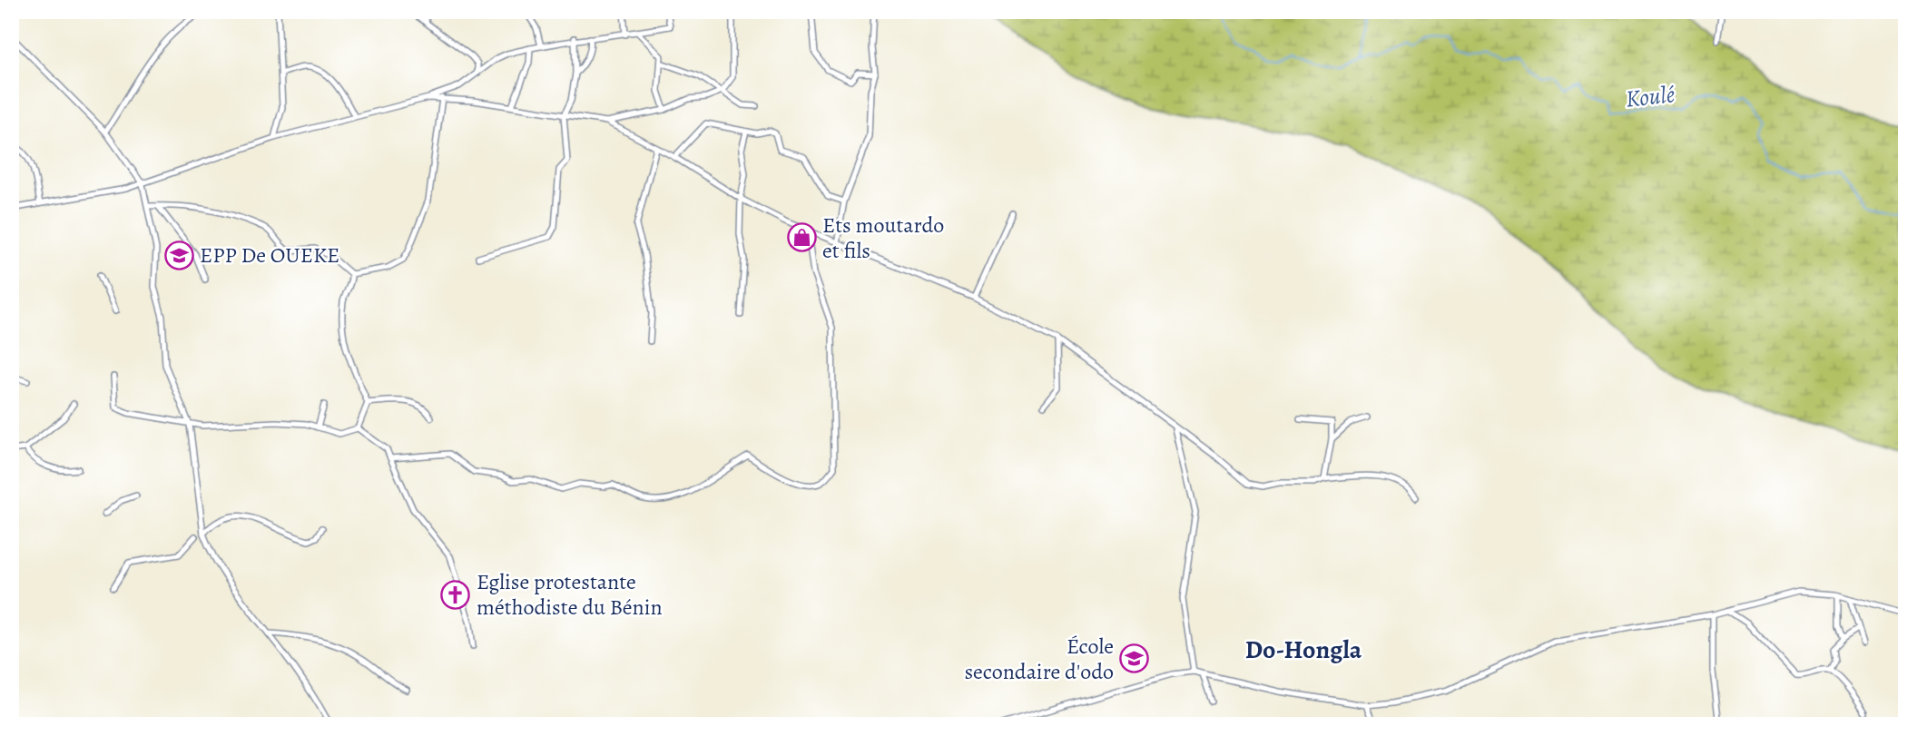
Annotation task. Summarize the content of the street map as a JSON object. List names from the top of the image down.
{
  "districts": ["Do-Hongla"],
  "water": ["Koulé"],
  "places": {
    "shop": ["Ets moutardo et fils"],
    "school or university": ["EPP De OUEKE", "École secondaire d'odo"],
    "church": ["Eglise protestante méthodiste du Bénin"]
  }
}
